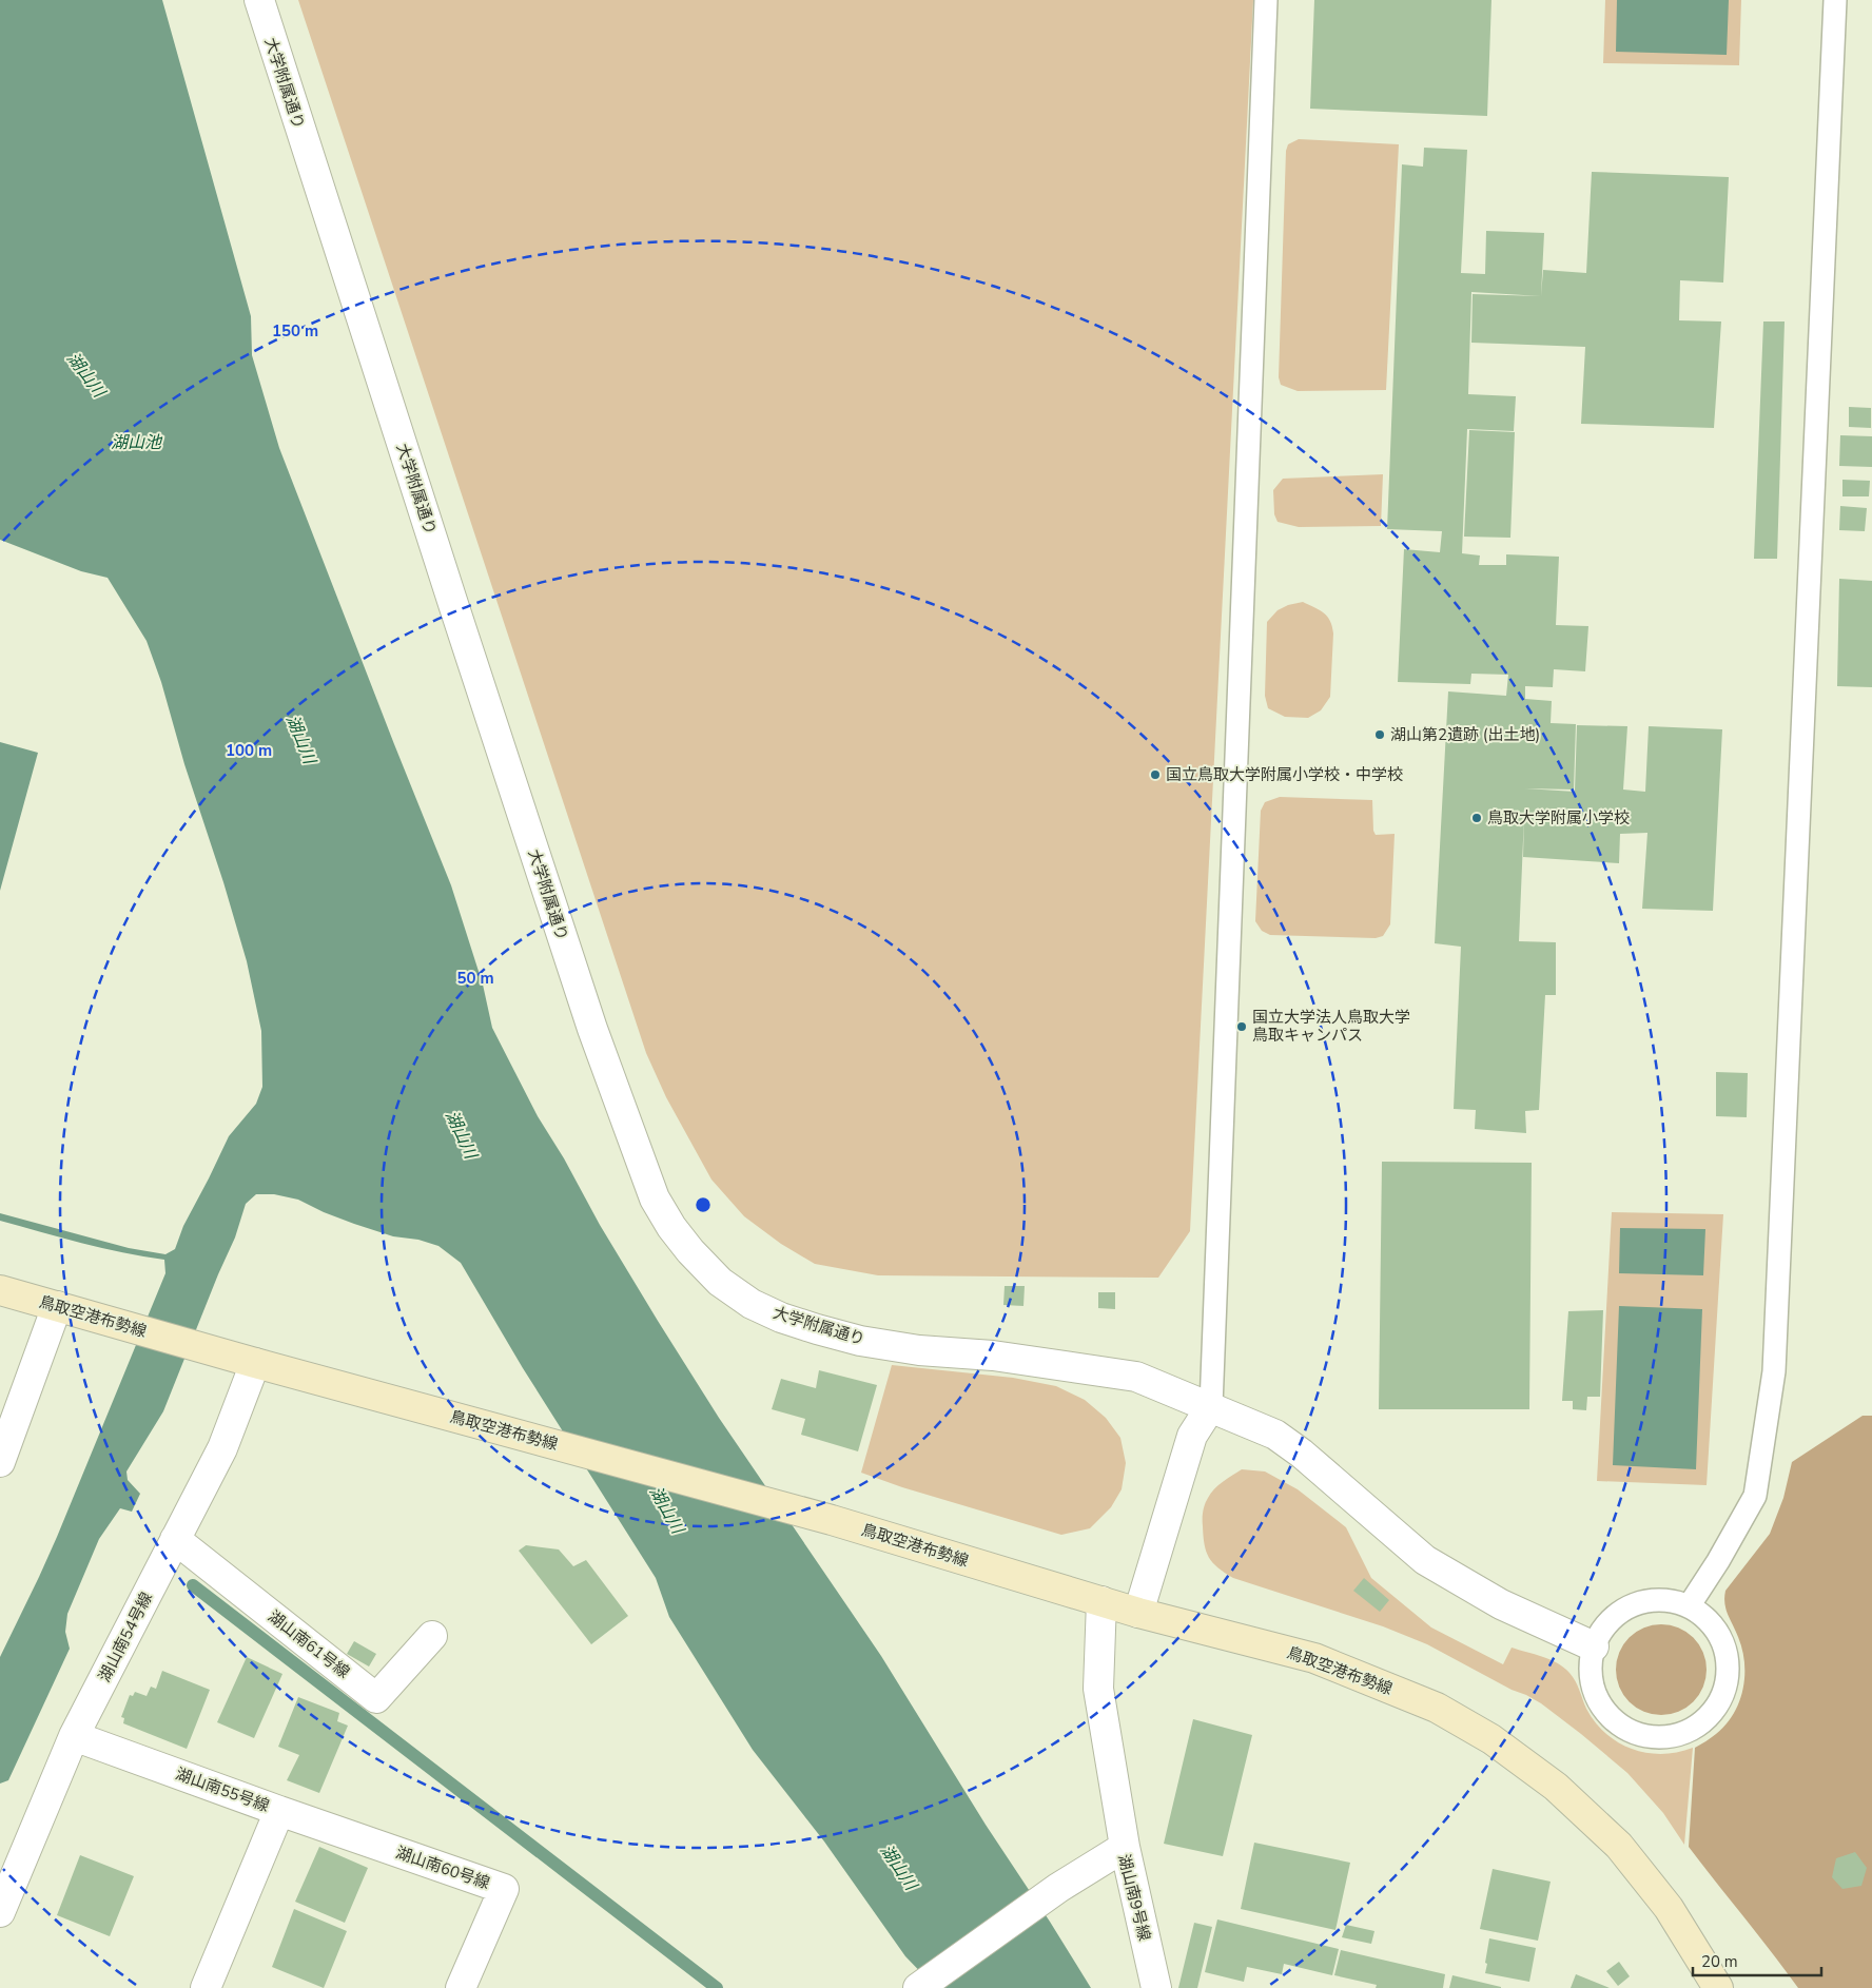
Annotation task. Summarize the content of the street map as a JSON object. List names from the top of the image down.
{
  "streets": {
    "main road": ["鳥取空港布勢線"],
    "street": [
      "大学附属通り",
      "湖山南54号線",
      "湖山南61号線",
      "湖山南55号線",
      "湖山南60号線",
      "湖山南9号線"
    ]
  },
  "crossings": [
    ["鳥取空港布勢線", "湖山南54号線"],
    ["湖山南54号線", "湖山南61号線"],
    ["湖山南54号線", "湖山南55号線"],
    ["湖山南55号線", "湖山南60号線"]
  ],
  "water": ["湖山川", "湖山池"],
  "places": [
    "湖山第2遺跡 (出土地)",
    "国立鳥取大学附属小学校・中学校",
    "鳥取大学附属小学校",
    "国立大学法人鳥取大学 鳥取キャンパス"
  ],
  "scale_bar": "20 m",
  "rings": ["150 m", "100 m", "50 m"]
}
